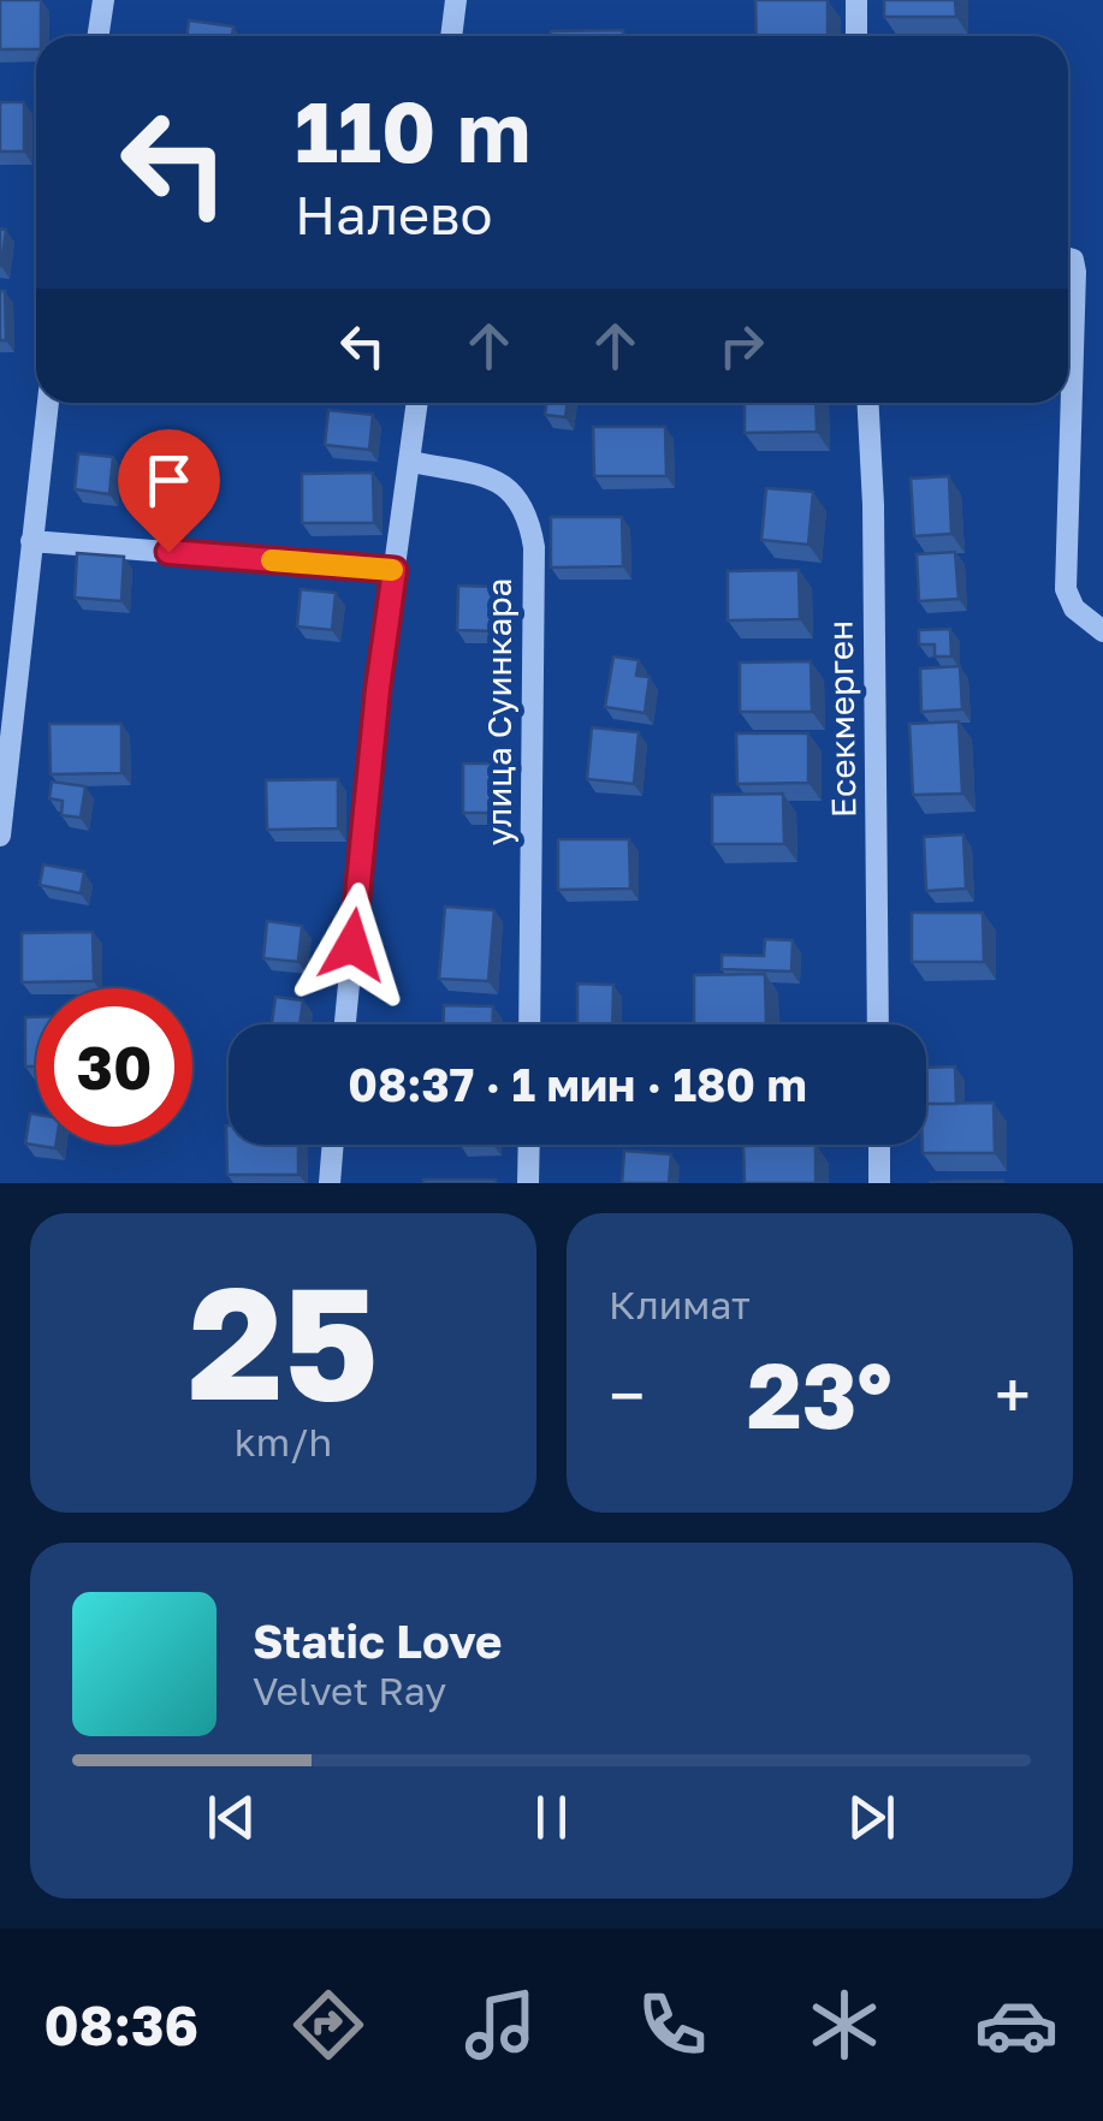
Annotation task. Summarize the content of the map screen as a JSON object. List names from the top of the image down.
{
  "streets": {
    "street": ["улица Суинкара", "Eсекмерген"]
  },
  "page": {
    "turn": ["110 m", "Налево"],
    "limit": "30",
    "trip": "08:37 · 1 мин · 180 m",
    "tile": [
      ["25", "km/h"],
      "Климат"
    ],
    "heat": ["−", "23°", "+"],
    "song": ["Static Love", "Velvet Ray"],
    "tabs": "08:36"
  }
}
